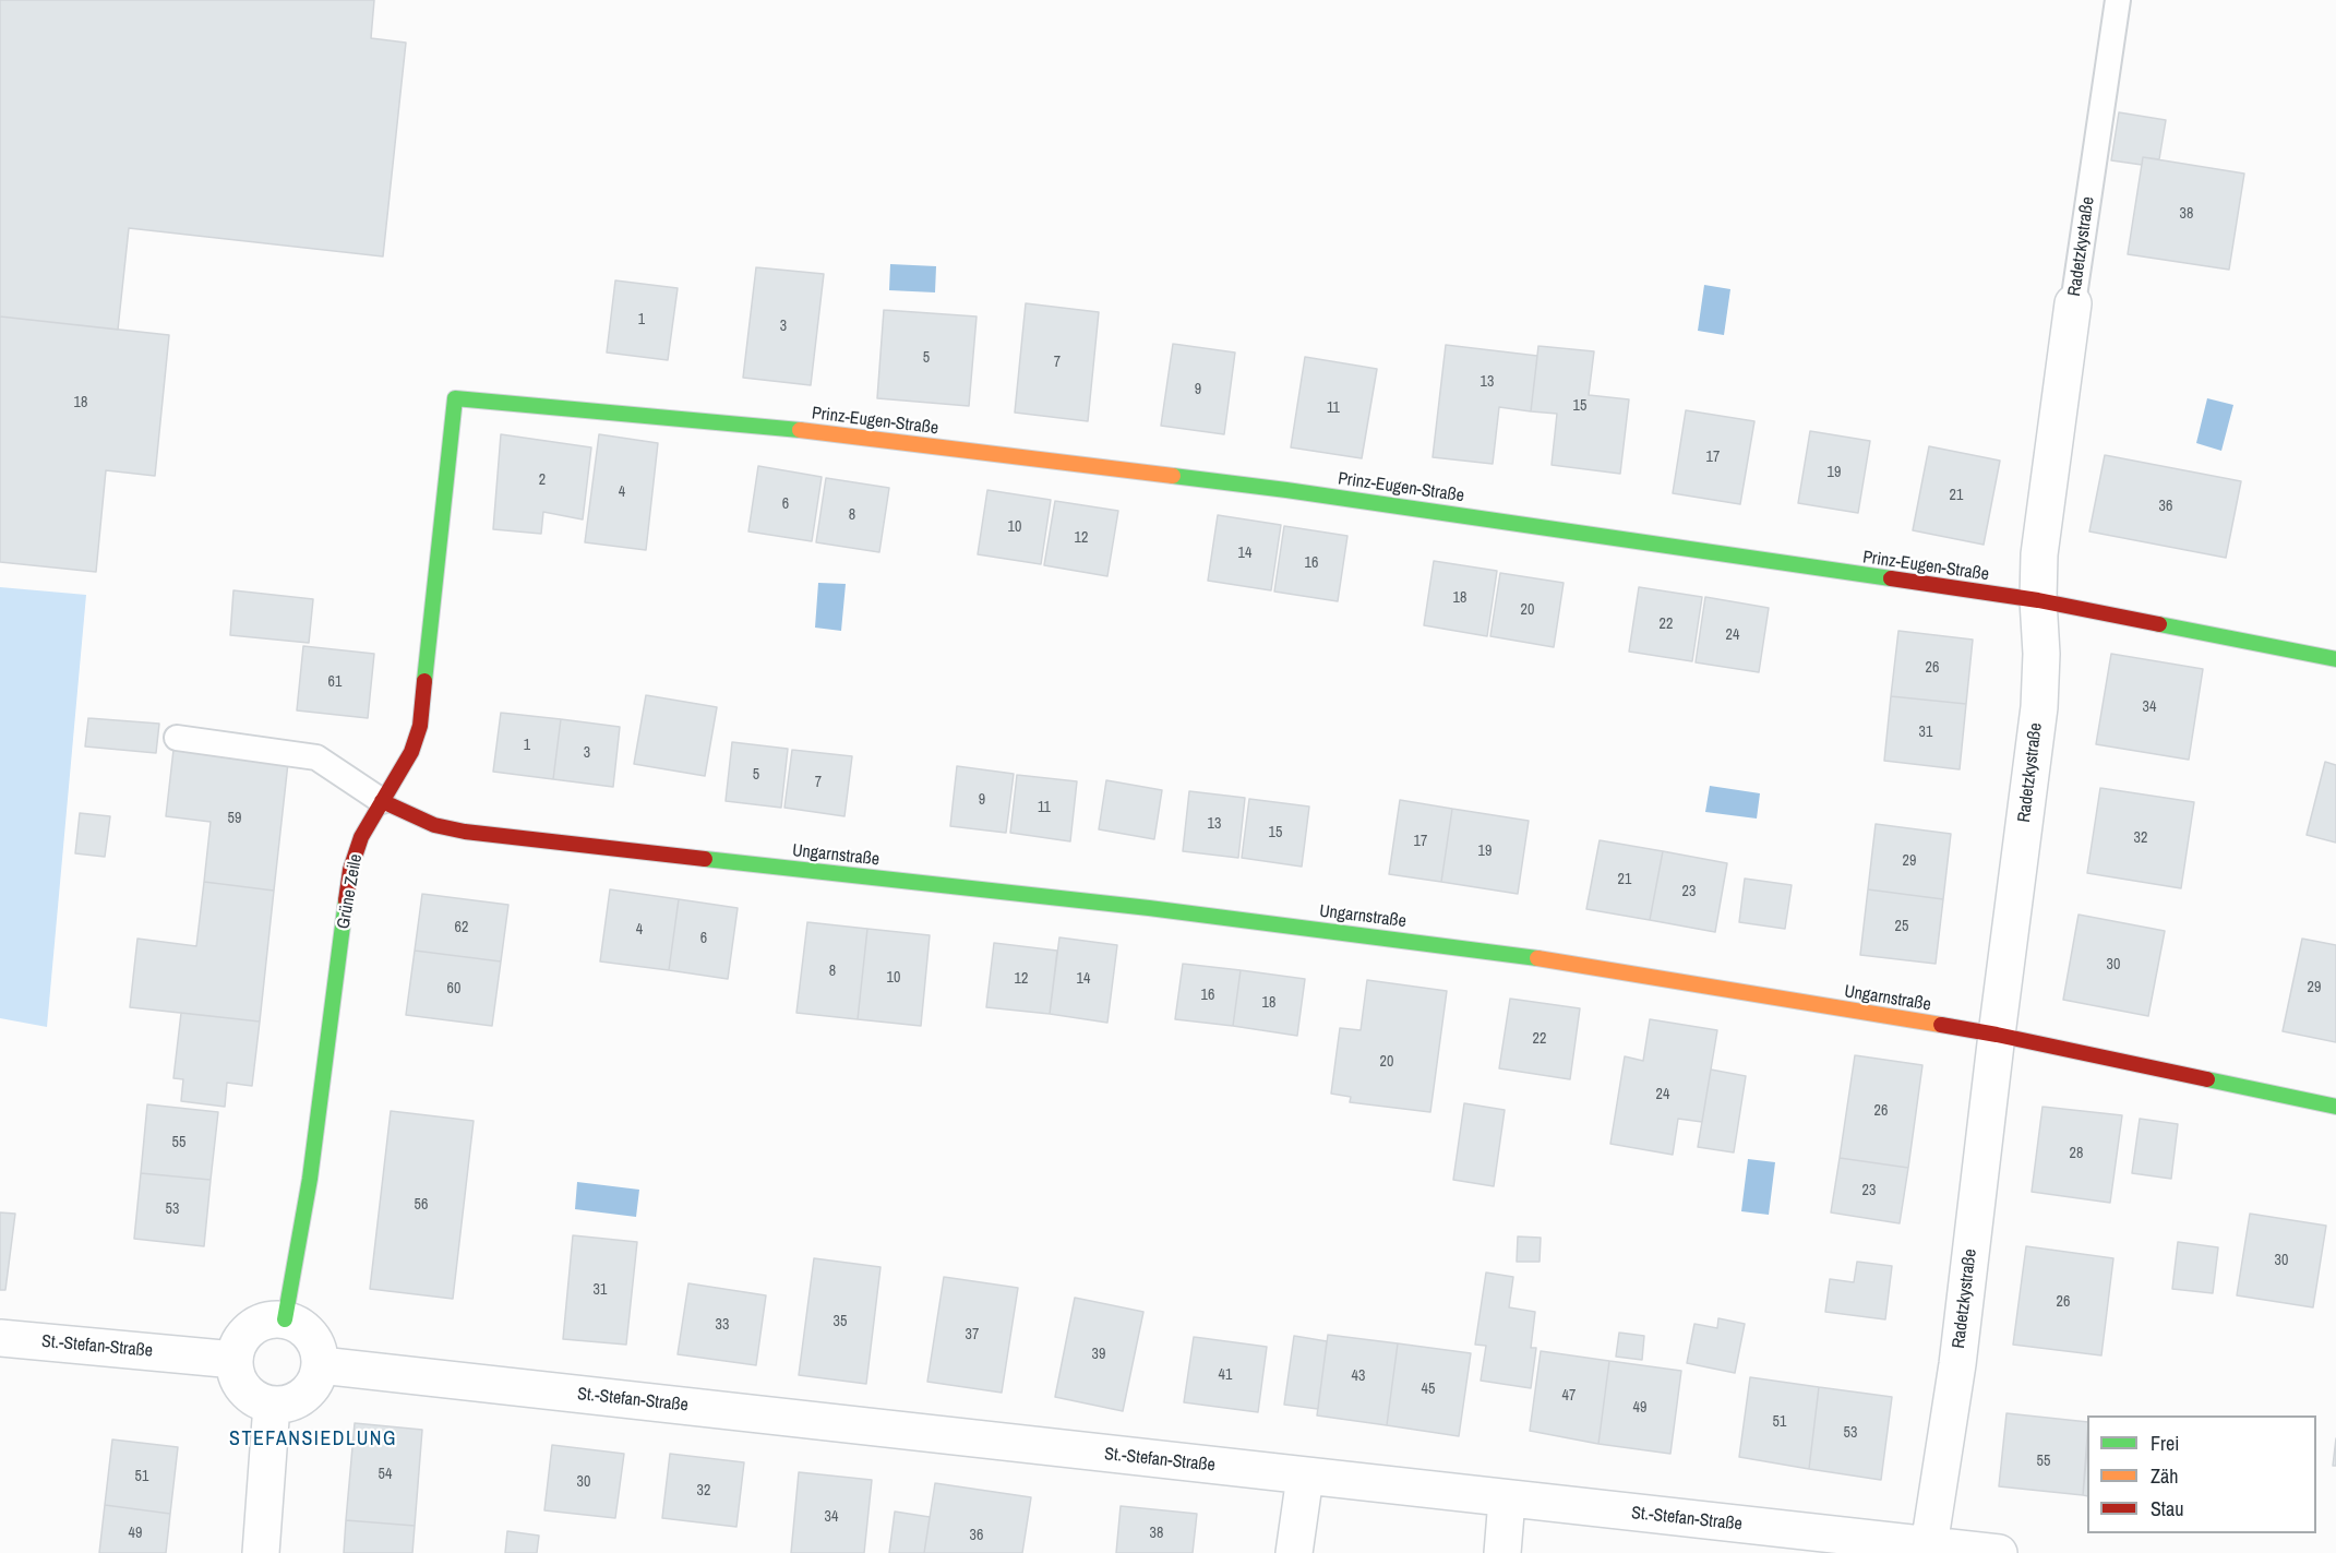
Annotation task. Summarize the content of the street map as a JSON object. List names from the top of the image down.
{
  "streets": {
    "street": [
      "Radetzkystraße",
      "Prinz-Eugen-Straße",
      "Ungarnstraße",
      "Grüne Zeile",
      "St.-Stefan-Straße"
    ]
  },
  "crossings": [
    ["Radetzkystraße", "Prinz-Eugen-Straße"],
    ["Radetzkystraße", "Ungarnstraße"],
    ["Radetzkystraße", "St.-Stefan-Straße"],
    ["Prinz-Eugen-Straße", "Grüne Zeile"],
    ["Ungarnstraße", "Grüne Zeile"],
    ["Grüne Zeile", "St.-Stefan-Straße"]
  ],
  "districts": ["STEFANSIEDLUNG"],
  "house_numbers": [
    "38",
    "1",
    "3",
    "5",
    "7",
    "13",
    "9",
    "18",
    "15",
    "11",
    "17",
    "19",
    "2",
    "4",
    "21",
    "6",
    "36",
    "8",
    "10",
    "12",
    "14",
    "16",
    "18",
    "20",
    "22",
    "24",
    "26",
    "61",
    "34",
    "31",
    "1",
    "3",
    "5",
    "7",
    "9",
    "11",
    "59",
    "13",
    "15",
    "32",
    "17",
    "19",
    "29",
    "21",
    "23",
    "25",
    "62",
    "4",
    "6",
    "30",
    "8",
    "10",
    "12",
    "14",
    "29",
    "60",
    "16",
    "18",
    "22",
    "20",
    "24",
    "26",
    "55",
    "28",
    "23",
    "56",
    "53",
    "30",
    "31",
    "26",
    "35",
    "33",
    "37",
    "39",
    "41",
    "43",
    "45",
    "47",
    "49",
    "51",
    "53",
    "55",
    "54",
    "51",
    "30",
    "32",
    "34",
    "49",
    "38",
    "36"
  ],
  "legend": ["Frei", "Zäh", "Stau"]
}
